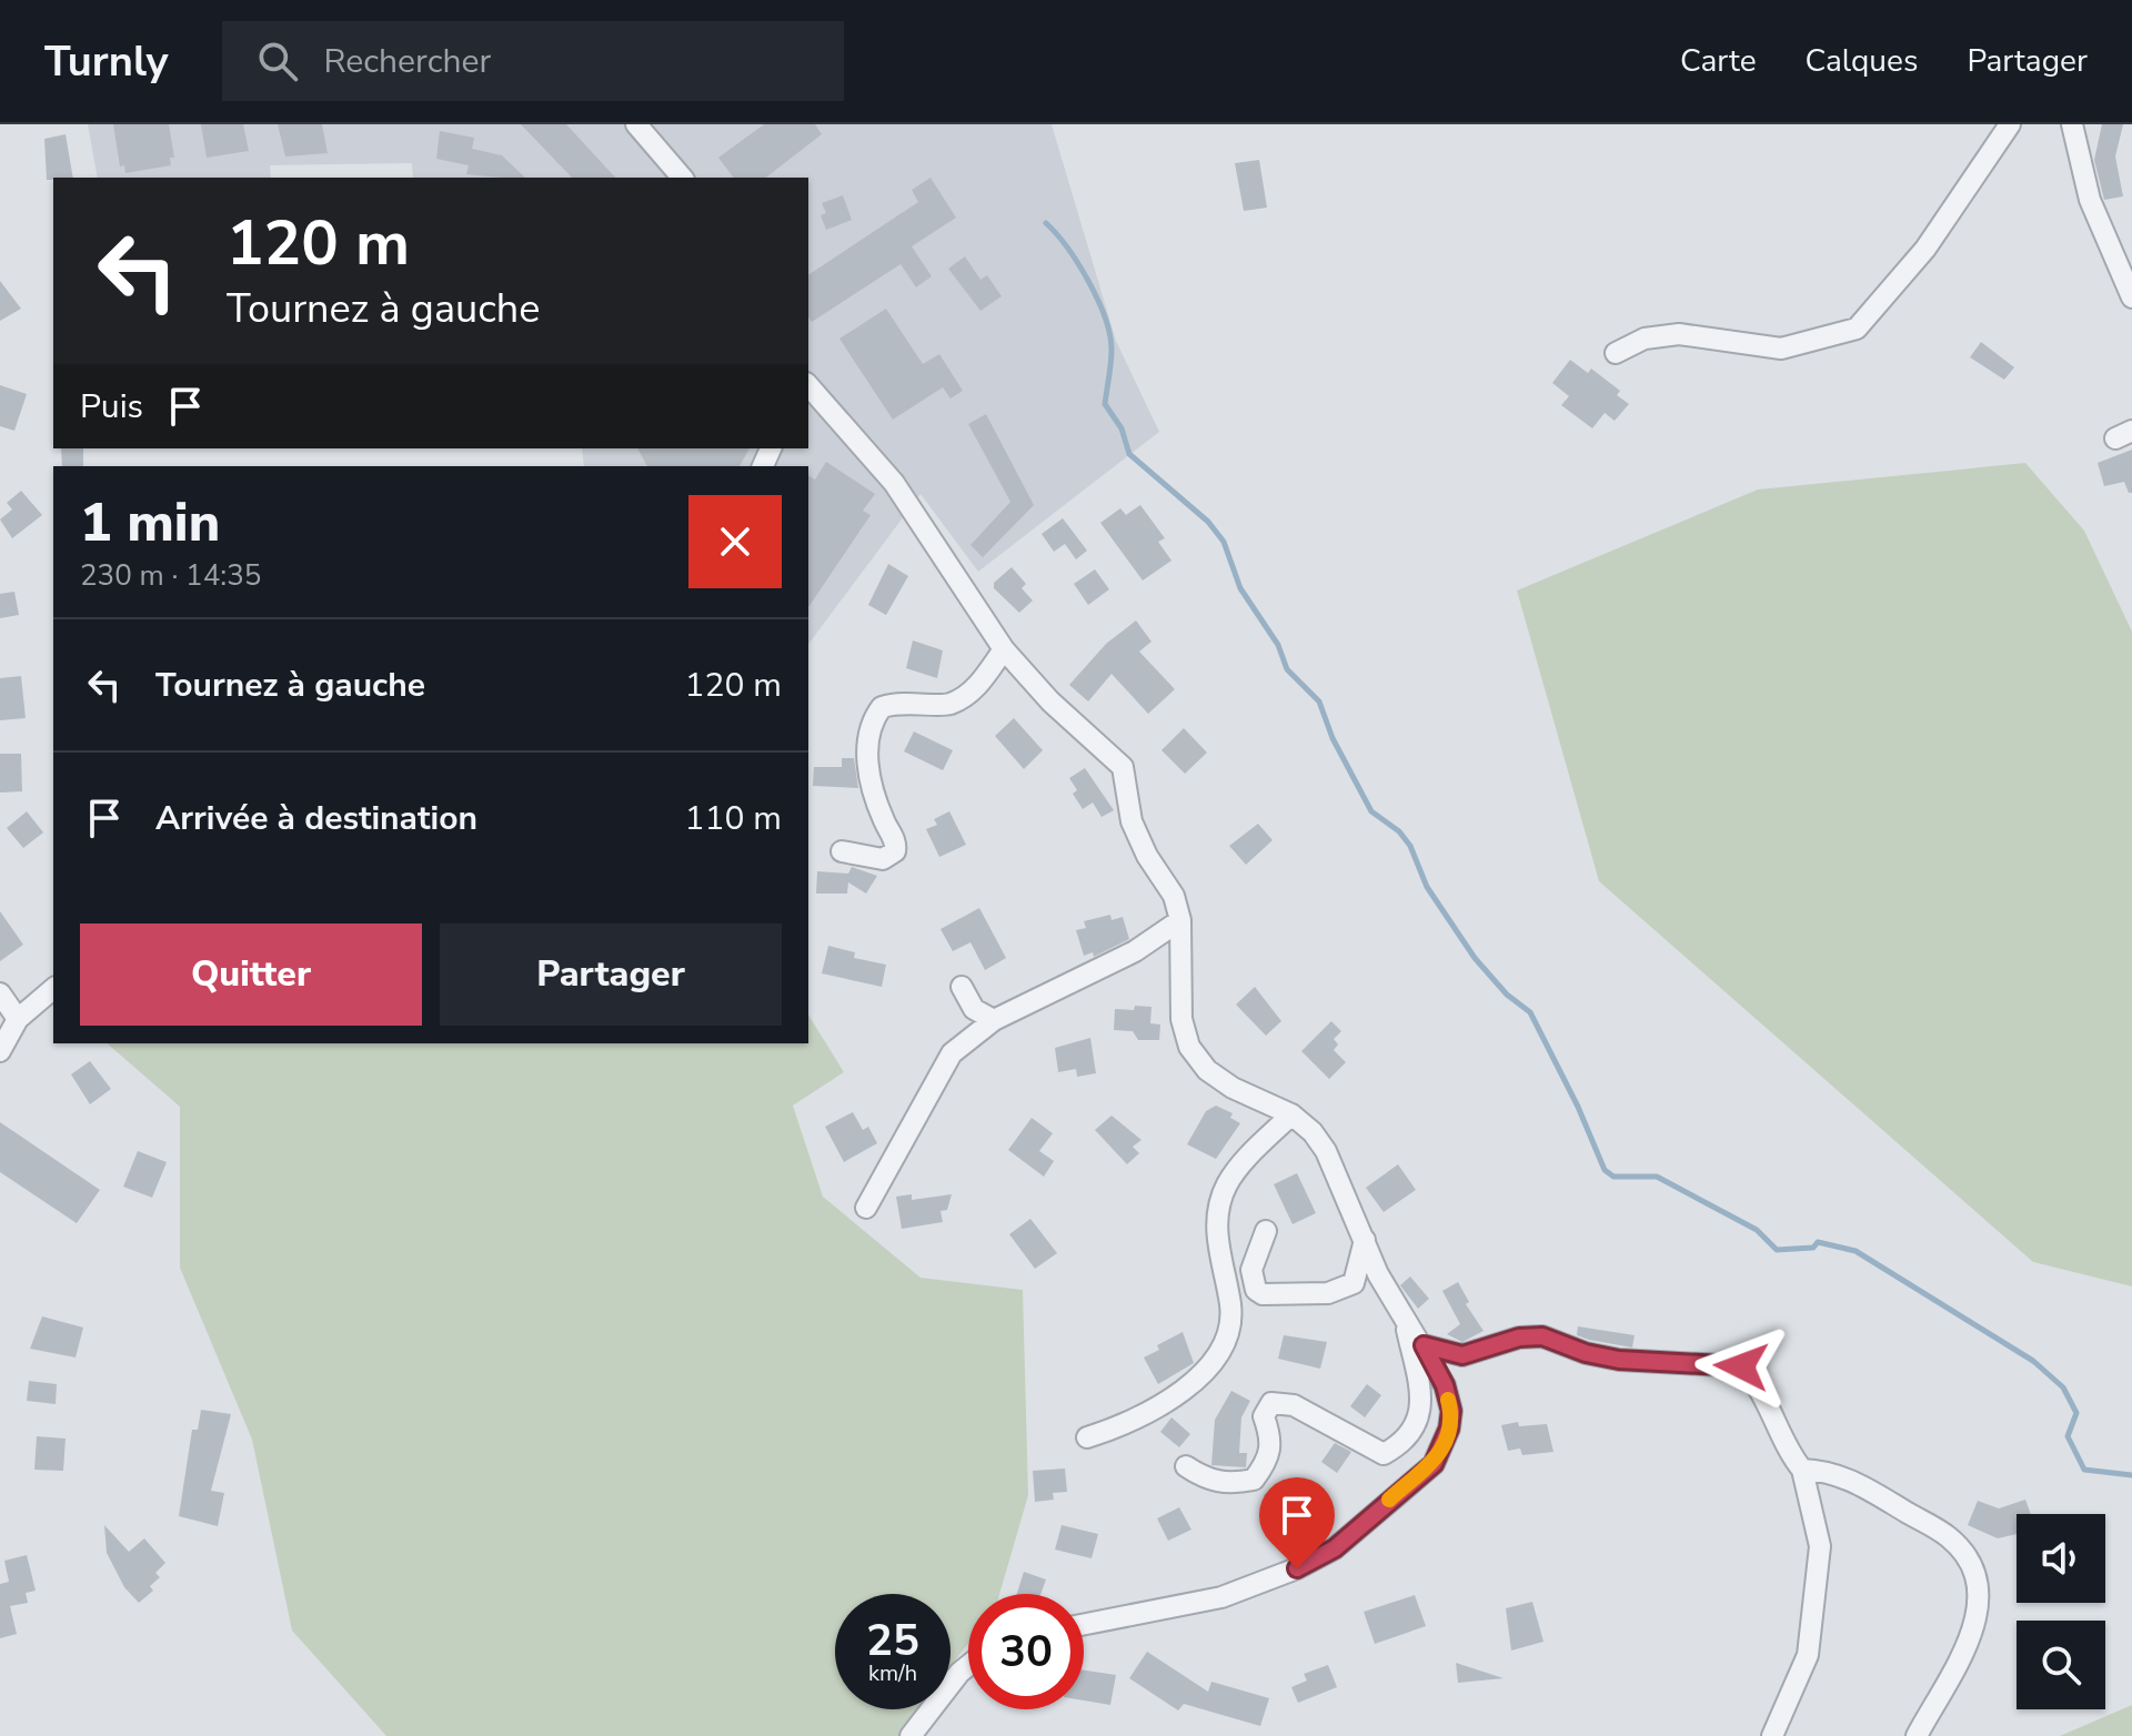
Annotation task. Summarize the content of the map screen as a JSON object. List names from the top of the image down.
{
  "page": {
    "header": "Turnly",
    "search": "Rechercher",
    "nav": ["Carte", "Calques", "Partager"],
    "turn": ["120 m", "Tournez à gauche"],
    "then": "Puis",
    "heading": ["1 min", "230 m · 14:35"],
    "list": [
      {
        "name": "Tournez à gauche",
        "value": "120 m"
      },
      {
        "name": "Arrivée à destination",
        "value": "110 m"
      }
    ],
    "buttons": ["Quitter", "Partager"],
    "speed": "25 km/h",
    "limit": "30"
  }
}
